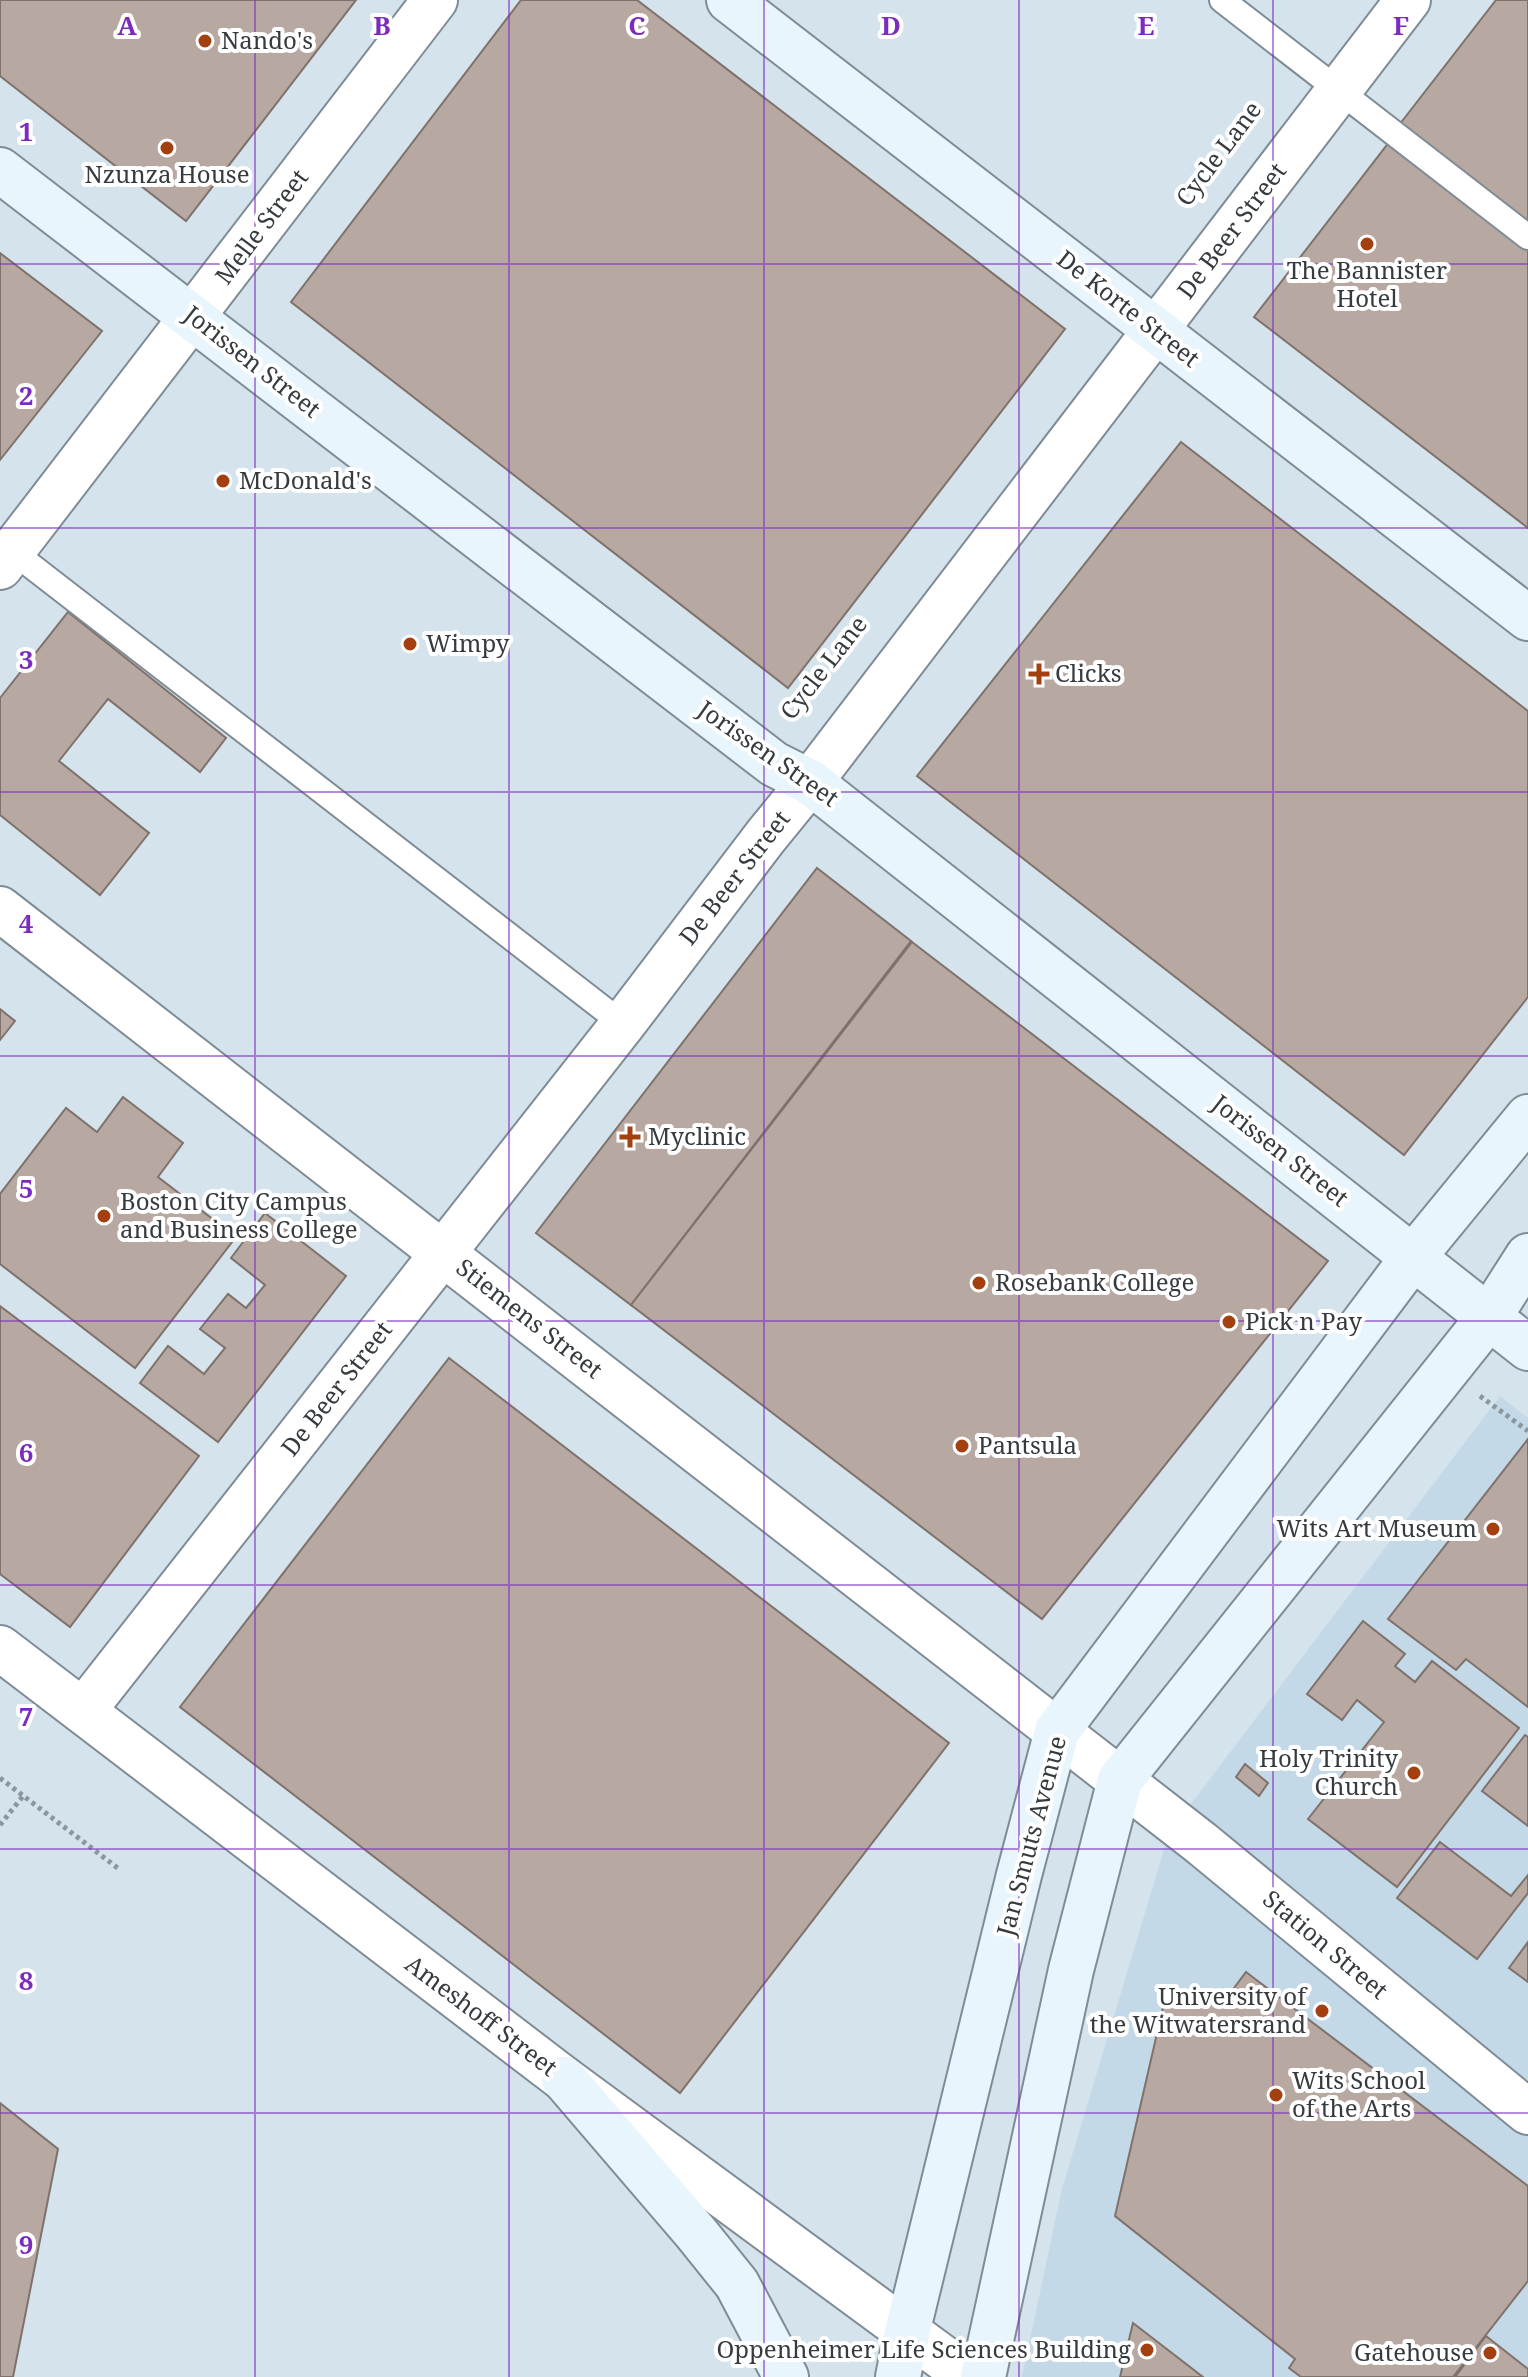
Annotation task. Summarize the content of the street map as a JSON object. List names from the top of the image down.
{
  "streets": {
    "main road": ["De Korte Street", "Jorissen Street", "Jan Smuts Avenue"],
    "street": [
      "Melle Street",
      "De Beer Street",
      "Stiemens Street",
      "Station Street",
      "Ameshoff Street"
    ]
  },
  "crossings": [
    ["Melle Street", "Jorissen Street"],
    ["De Beer Street", "De Korte Street"],
    ["De Beer Street", "Jorissen Street"],
    ["De Beer Street", "Stiemens Street"],
    ["De Beer Street", "Ameshoff Street"],
    ["Jorissen Street", "Jan Smuts Avenue"],
    ["Stiemens Street", "Jan Smuts Avenue"],
    ["Stiemens Street", "Station Street"],
    ["Jan Smuts Avenue", "Ameshoff Street"]
  ],
  "places": {
    "other": [
      "Nando's",
      "Nzunza House",
      "The Bannister Hotel",
      "McDonald's",
      "Wimpy",
      "Boston City Campus and Business College",
      "Rosebank College",
      "Pick n Pay",
      "Pantsula",
      "Wits Art Museum",
      "Holy Trinity Church",
      "University of the Witwatersrand",
      "Wits School of the Arts",
      "Oppenheimer Life Sciences Building",
      "Gatehouse"
    ],
    "health": ["Clicks", "Myclinic"]
  },
  "grid": {
    "columns": [
      "A",
      "B",
      "C",
      "D",
      "E",
      "F"
    ],
    "rows": [
      "1",
      "2",
      "3",
      "4",
      "5",
      "6",
      "7",
      "8",
      "9"
    ]
  }
}
